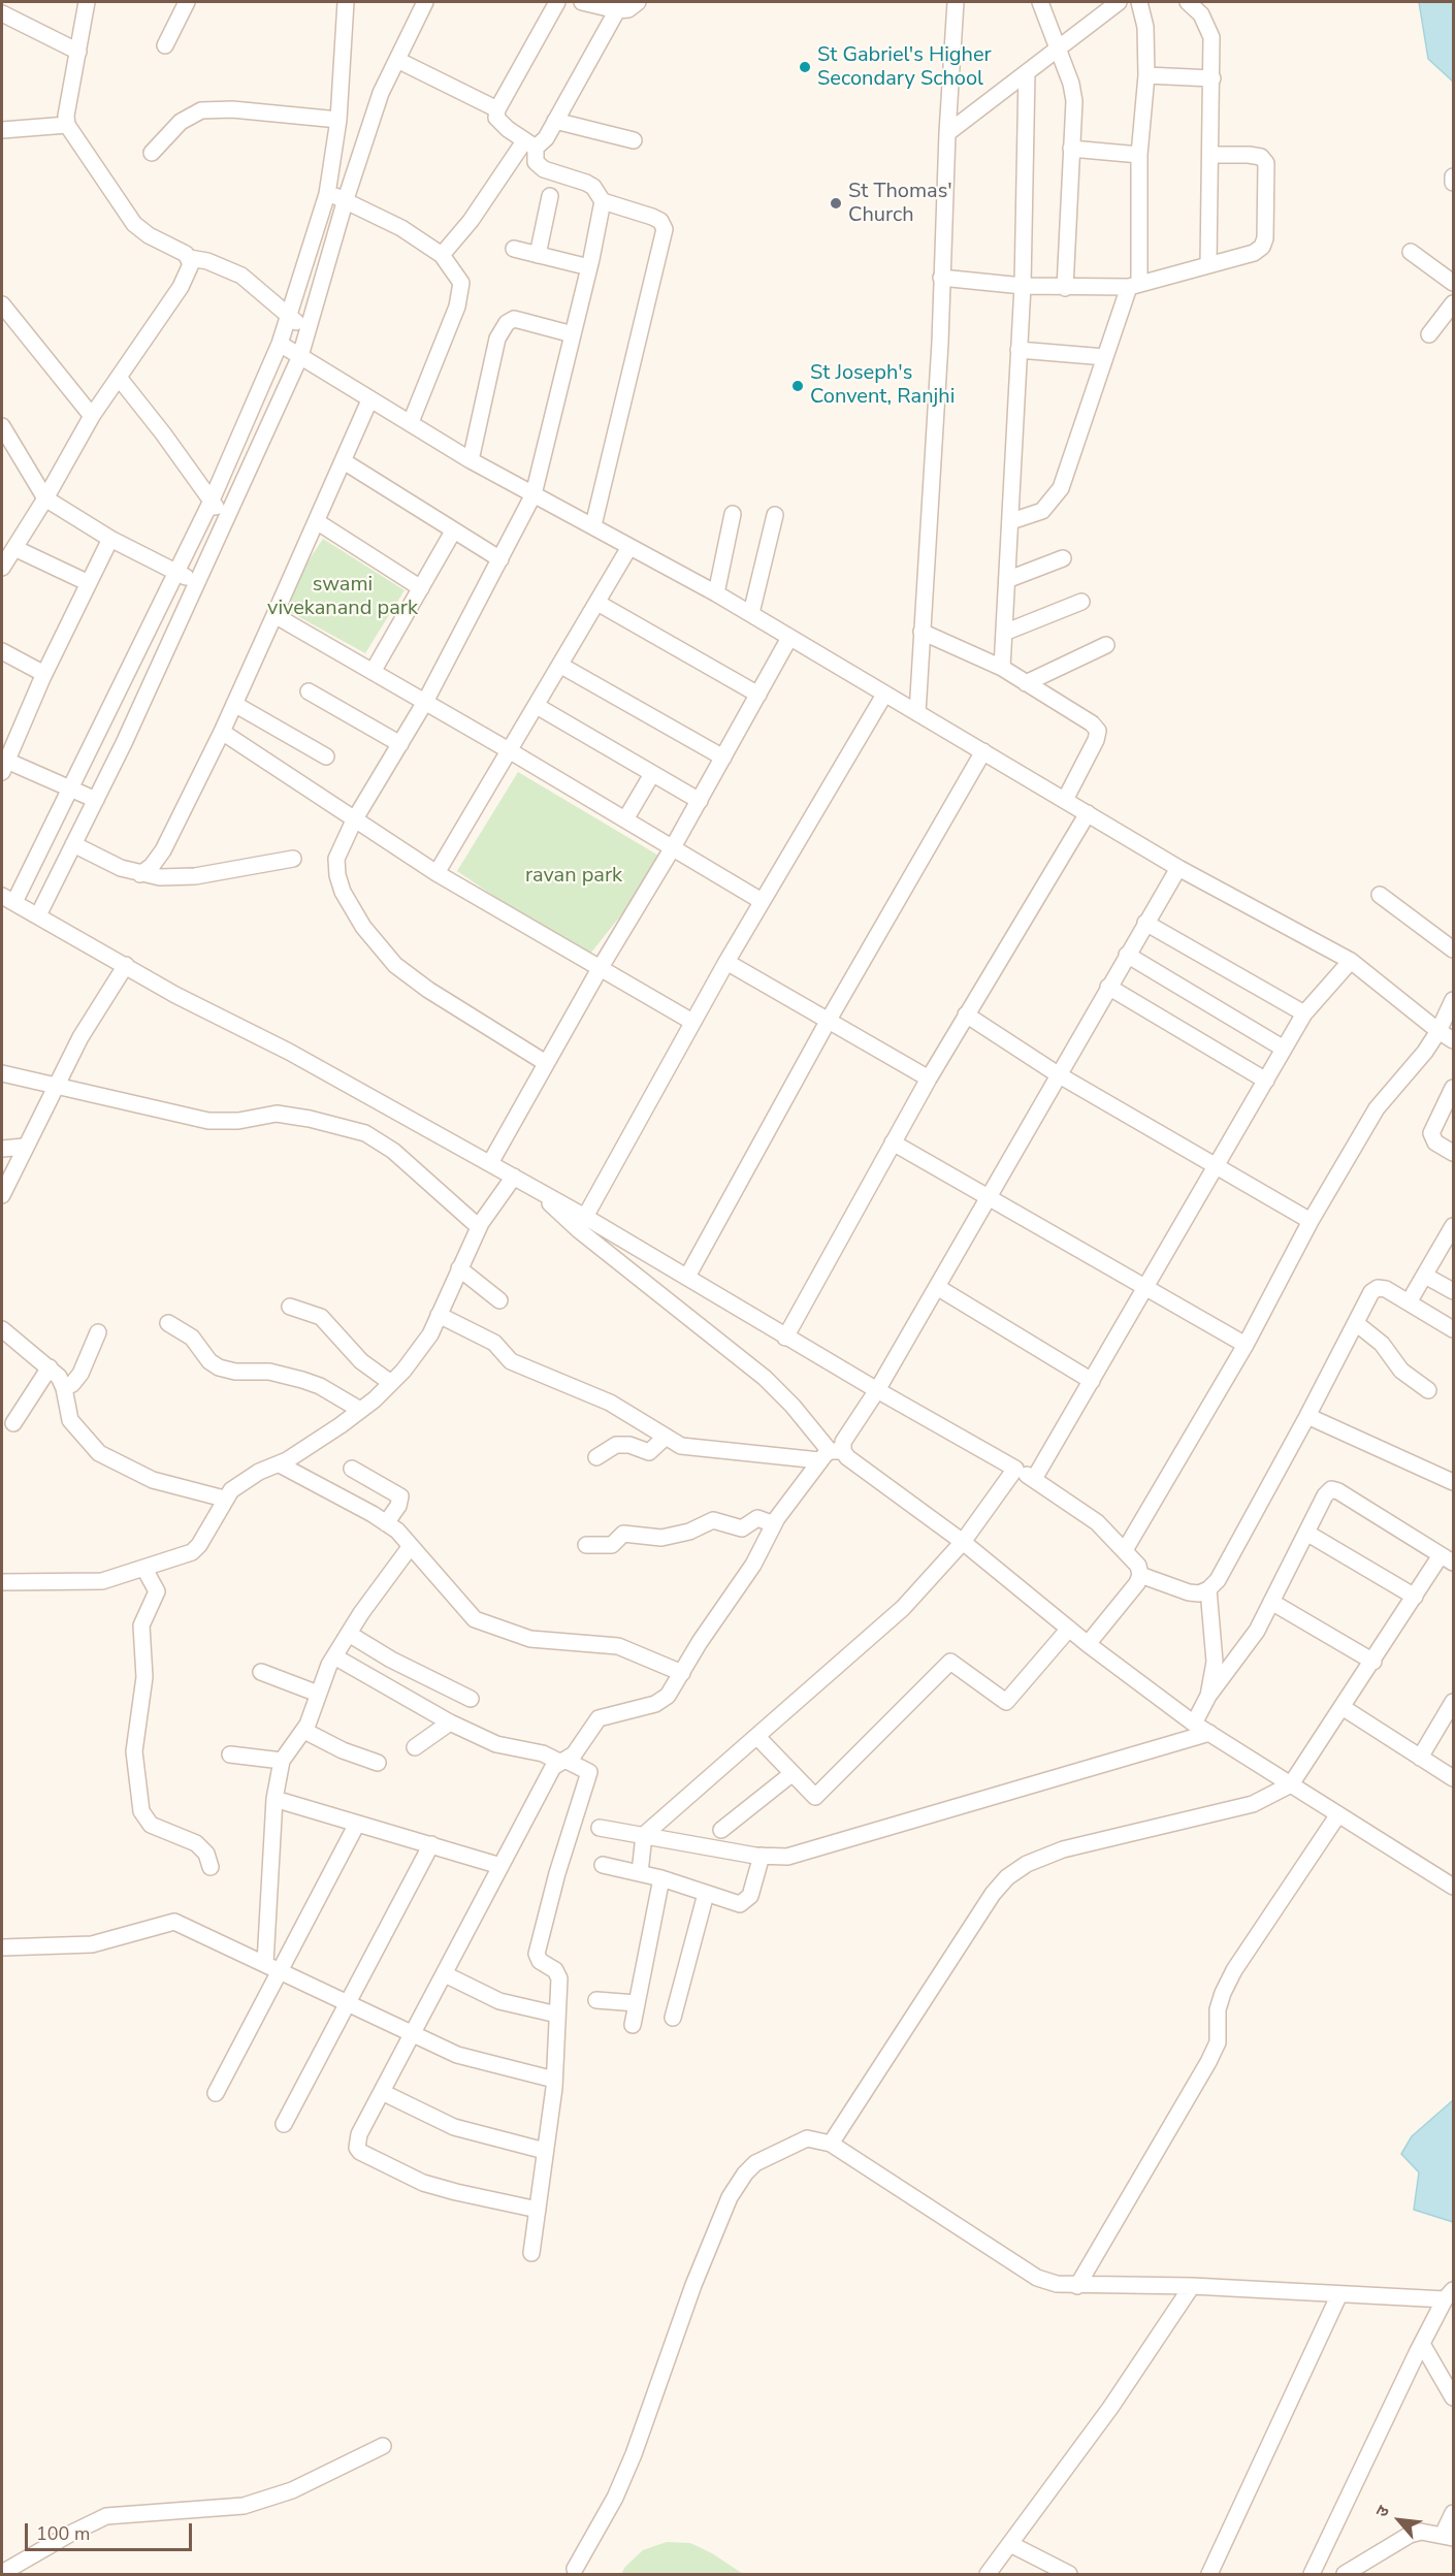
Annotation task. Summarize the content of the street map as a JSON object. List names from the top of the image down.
{
  "parks": ["swami vivekanand park", "ravan park"],
  "places": ["St Gabriel's Higher Secondary School", "St Thomas' Church", "St Joseph's Convent, Ranjhi"],
  "scale_bar": "100 m",
  "north": "top left"
}
